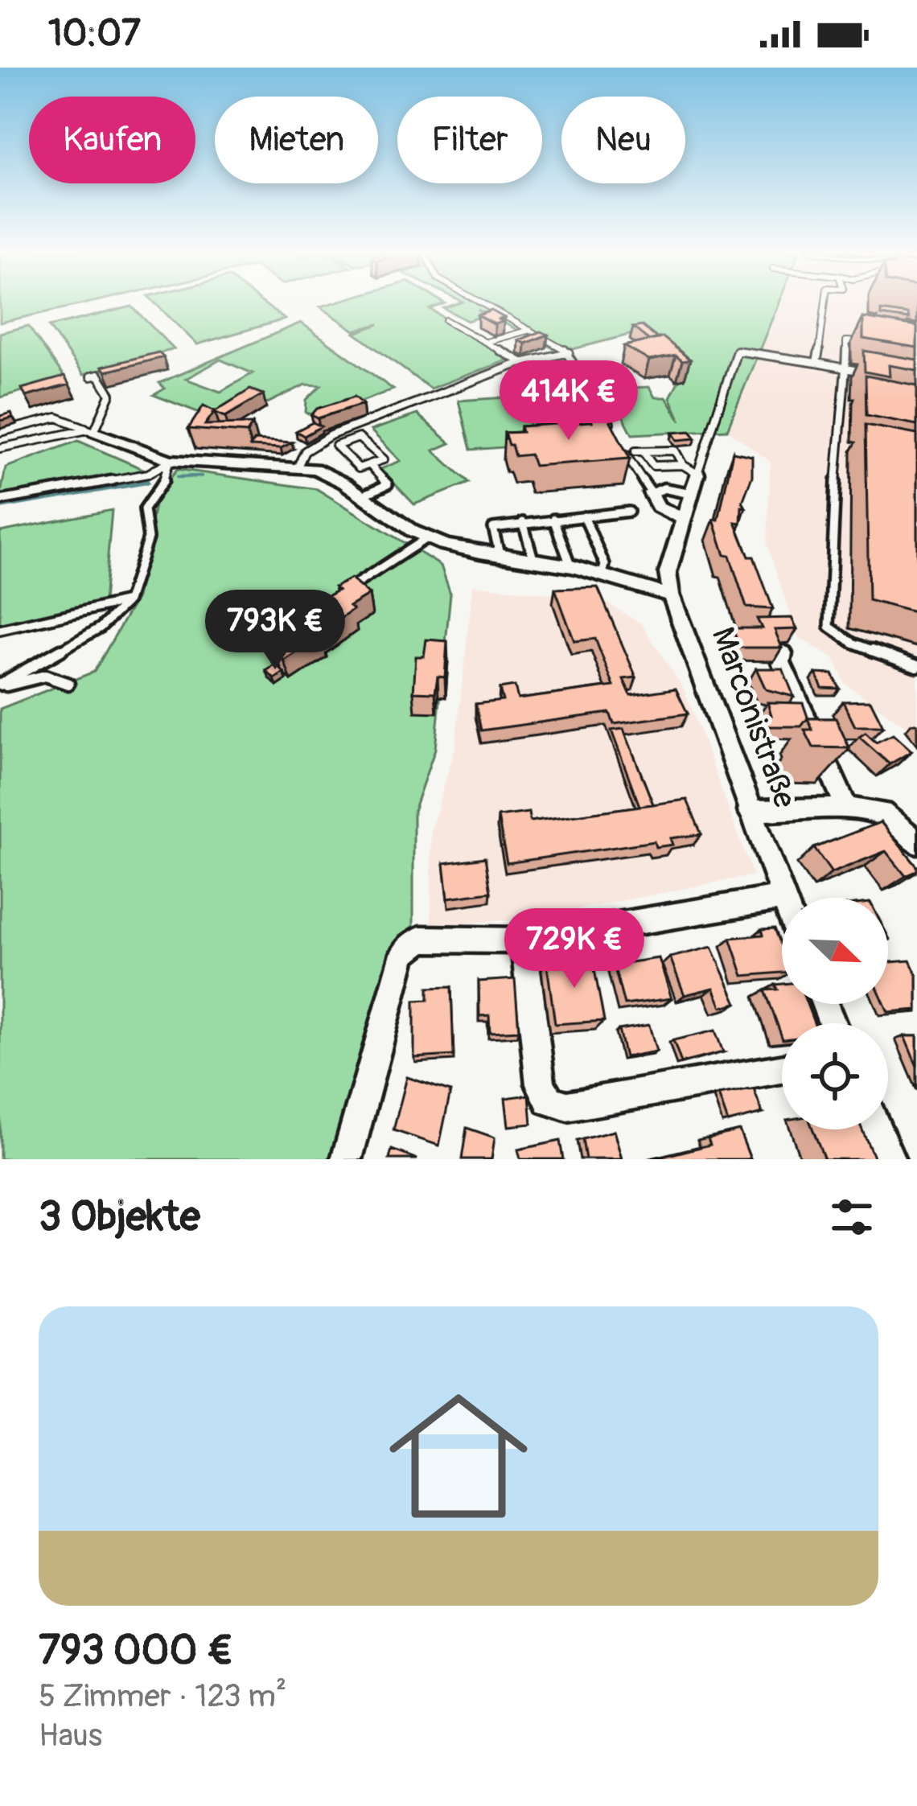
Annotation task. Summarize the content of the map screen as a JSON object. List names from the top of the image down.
{
  "streets": {
    "street": ["Marconistraße"]
  },
  "north": "bottom right",
  "page": {
    "status": "10:07",
    "chip": [
      "Kaufen",
      "Mieten",
      "Filter",
      "Neu"
    ],
    "price": ["414K €", "793K €", "729K €"],
    "heading": "3 Objekte",
    "list": [
      {
        "name": "793 000 €",
        "note": "5 Zimmer · 123 m² · Haus"
      }
    ]
  }
}
